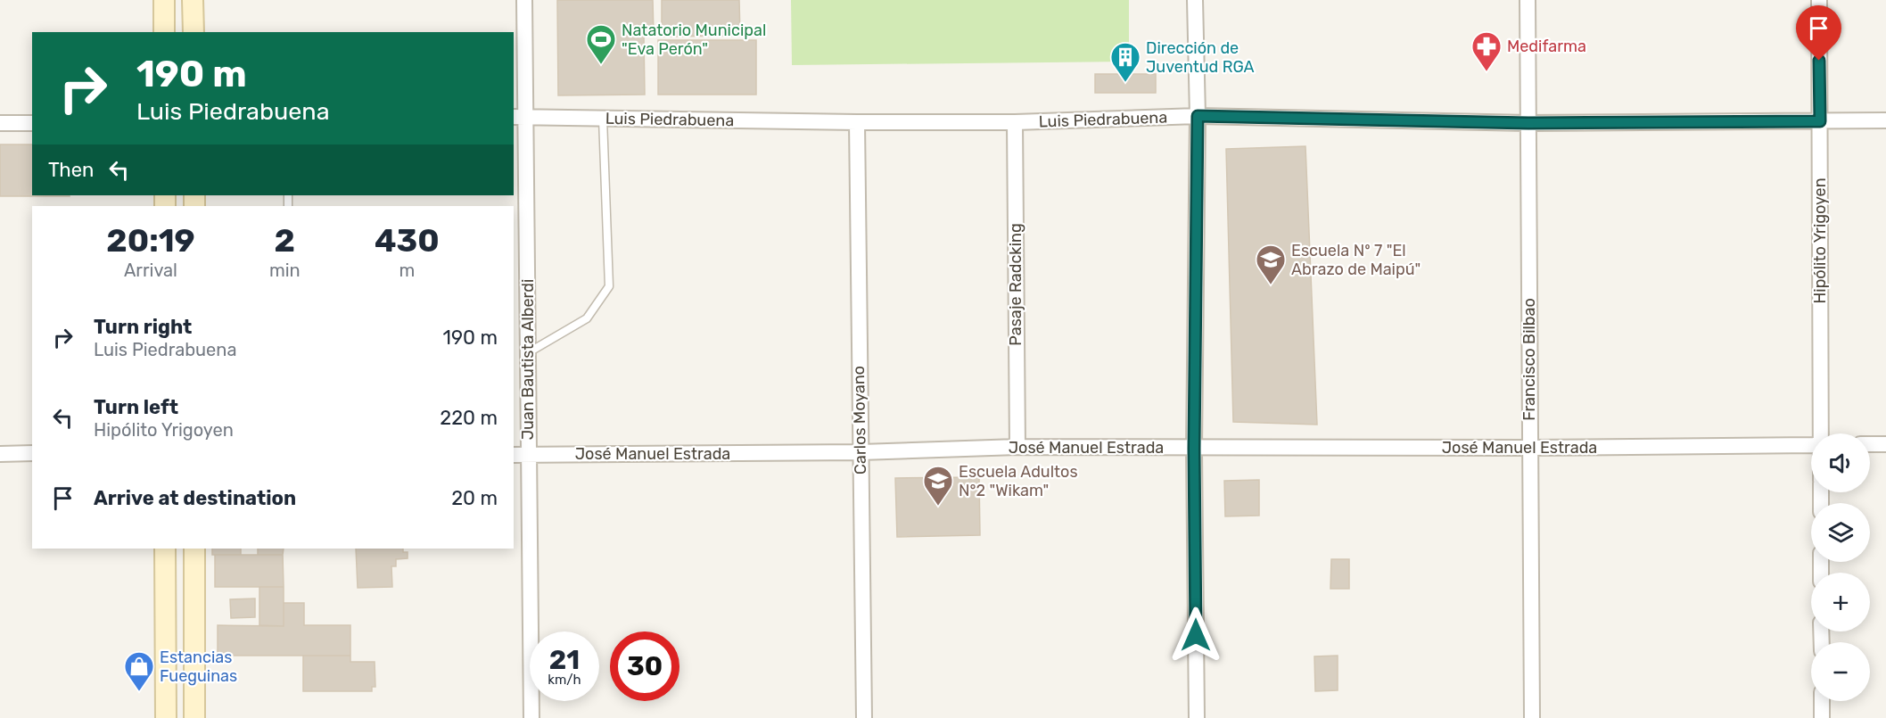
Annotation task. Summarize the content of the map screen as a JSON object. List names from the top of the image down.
{
  "streets": {
    "street": [
      "Luis Piedrabuena",
      "Hipólito Yrigoyen",
      "Pasaje Radcking",
      "Juan Bautista Alberdi",
      "Francisco Bilbao",
      "Carlos Moyano",
      "José Manuel Estrada"
    ]
  },
  "crossings": [
    ["Luis Piedrabuena", "Hipólito Yrigoyen"],
    ["Luis Piedrabuena", "Pasaje Radcking"],
    ["Luis Piedrabuena", "Juan Bautista Alberdi"],
    ["Luis Piedrabuena", "Francisco Bilbao"],
    ["Luis Piedrabuena", "Carlos Moyano"],
    ["Pasaje Radcking", "José Manuel Estrada"],
    ["Juan Bautista Alberdi", "José Manuel Estrada"],
    ["Francisco Bilbao", "José Manuel Estrada"],
    ["Carlos Moyano", "José Manuel Estrada"]
  ],
  "places": {
    "sports": ["Natatorio Municipal \"Eva Perón\""],
    "pharmacy": ["Medifarma"],
    "building": ["Dirección de Juventud RGA"],
    "school or university": ["Escuela Nº 7 \"El Abrazo de Maipú\"", "Escuela Adultos N°2 \"Wikam\""],
    "shop": ["Estancias Fueguinas"]
  },
  "page": {
    "turn": ["190 m", "Luis Piedrabuena"],
    "then": "Then",
    "eta": [
      "20:19",
      "Arrival",
      "2",
      "min",
      "430",
      "m"
    ],
    "list": [
      {
        "name": "Turn right",
        "note": "Luis Piedrabuena",
        "value": "190 m"
      },
      {
        "name": "Turn left",
        "note": "Hipólito Yrigoyen",
        "value": "220 m"
      },
      {
        "name": "Arrive at destination",
        "value": "20 m"
      }
    ],
    "map_buttons": ["+", "−"],
    "speed": "21 km/h",
    "limit": "30"
  }
}
